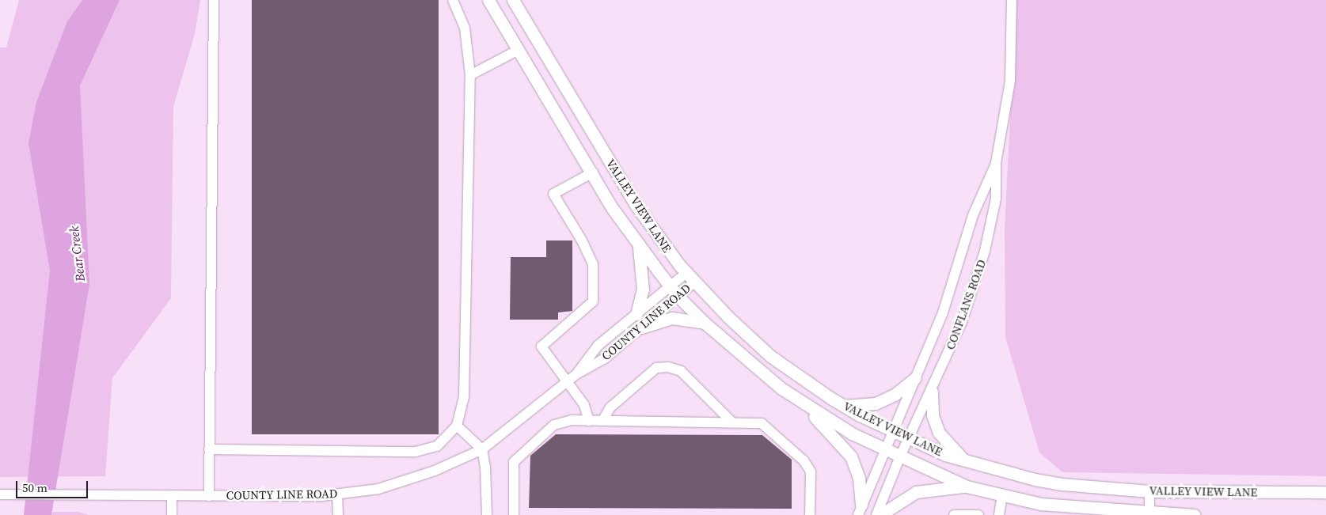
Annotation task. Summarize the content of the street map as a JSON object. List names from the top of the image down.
{
  "streets": {
    "main road": ["VALLEY VIEW LANE"],
    "street": ["CONFLANS ROAD", "COUNTY LINE ROAD"]
  },
  "crossings": [
    ["VALLEY VIEW LANE", "CONFLANS ROAD"],
    ["VALLEY VIEW LANE", "COUNTY LINE ROAD"]
  ],
  "water": ["Bear Creek"],
  "scale_bar": "50 m"
}
